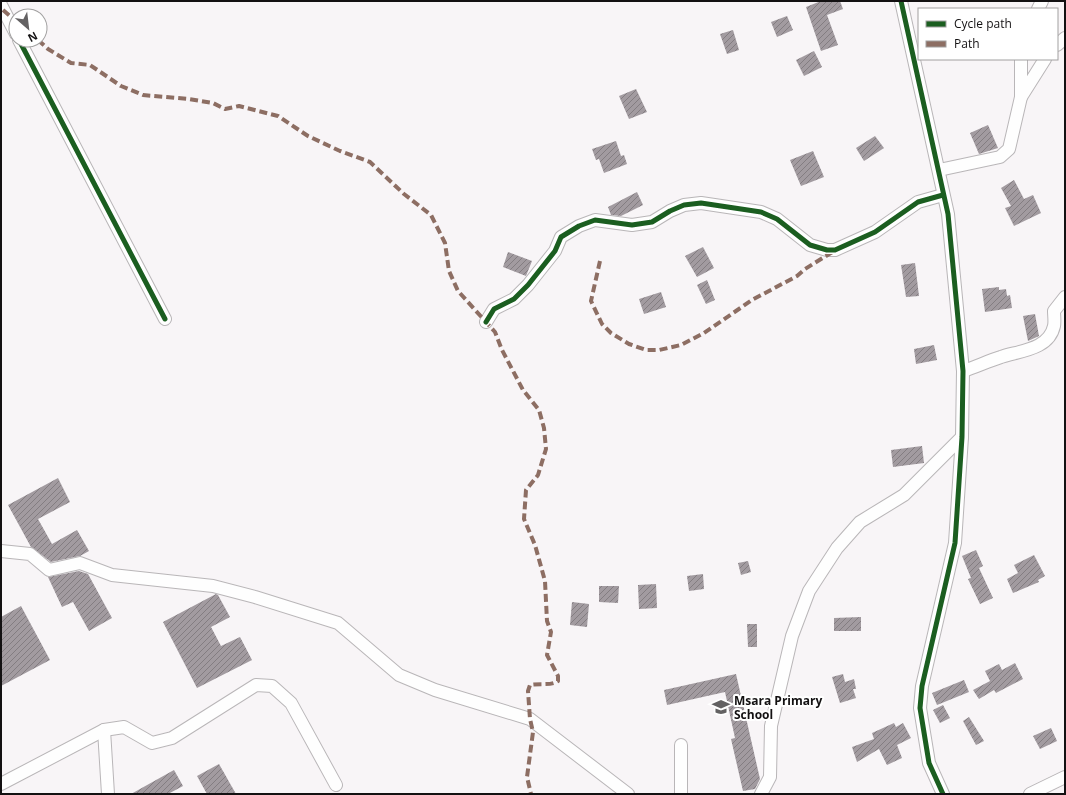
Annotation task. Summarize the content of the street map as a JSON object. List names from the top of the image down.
{
  "places": {
    "school or university": ["Msara Primary School"]
  },
  "legend": ["Cycle path", "Path"],
  "north": "bottom right"
}
